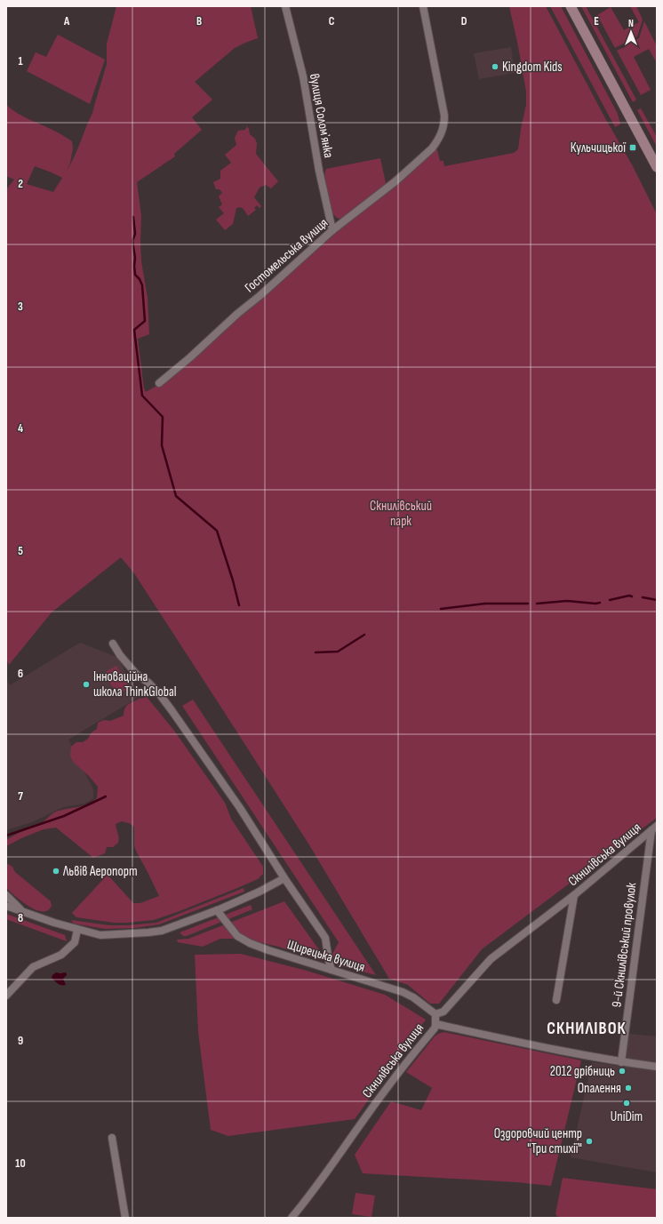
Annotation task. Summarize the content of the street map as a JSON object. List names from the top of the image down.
{
  "streets": {
    "street": [
      "вулиця Соломʼянка",
      "Гостомельська вулиця",
      "Скнилівська вулиця",
      "9-й Скнилівський провулок",
      "Щирецька вулиця"
    ]
  },
  "crossings": [
    ["вулиця Соломʼянка", "Гостомельська вулиця"],
    ["Скнилівська вулиця", "9-й Скнилівський провулок"],
    ["Скнилівська вулиця", "Щирецька вулиця"]
  ],
  "districts": ["СКНИЛІВОК"],
  "parks": ["Скнилівський парк"],
  "places": {
    "other": [
      "Kingdom Kids",
      "Інноваційна школа ThinkGlobal",
      "Львів Аеропорт",
      "2012 дрібниць",
      "Опалення",
      "UniDim",
      "Оздоровчий центр \"Три стихії\""
    ],
    "transit": ["Кульчицької"]
  },
  "north": "top",
  "grid": {
    "columns": [
      "A",
      "B",
      "C",
      "D",
      "E"
    ],
    "rows": [
      "1",
      "2",
      "3",
      "4",
      "5",
      "6",
      "7",
      "8",
      "9",
      "10"
    ]
  }
}
